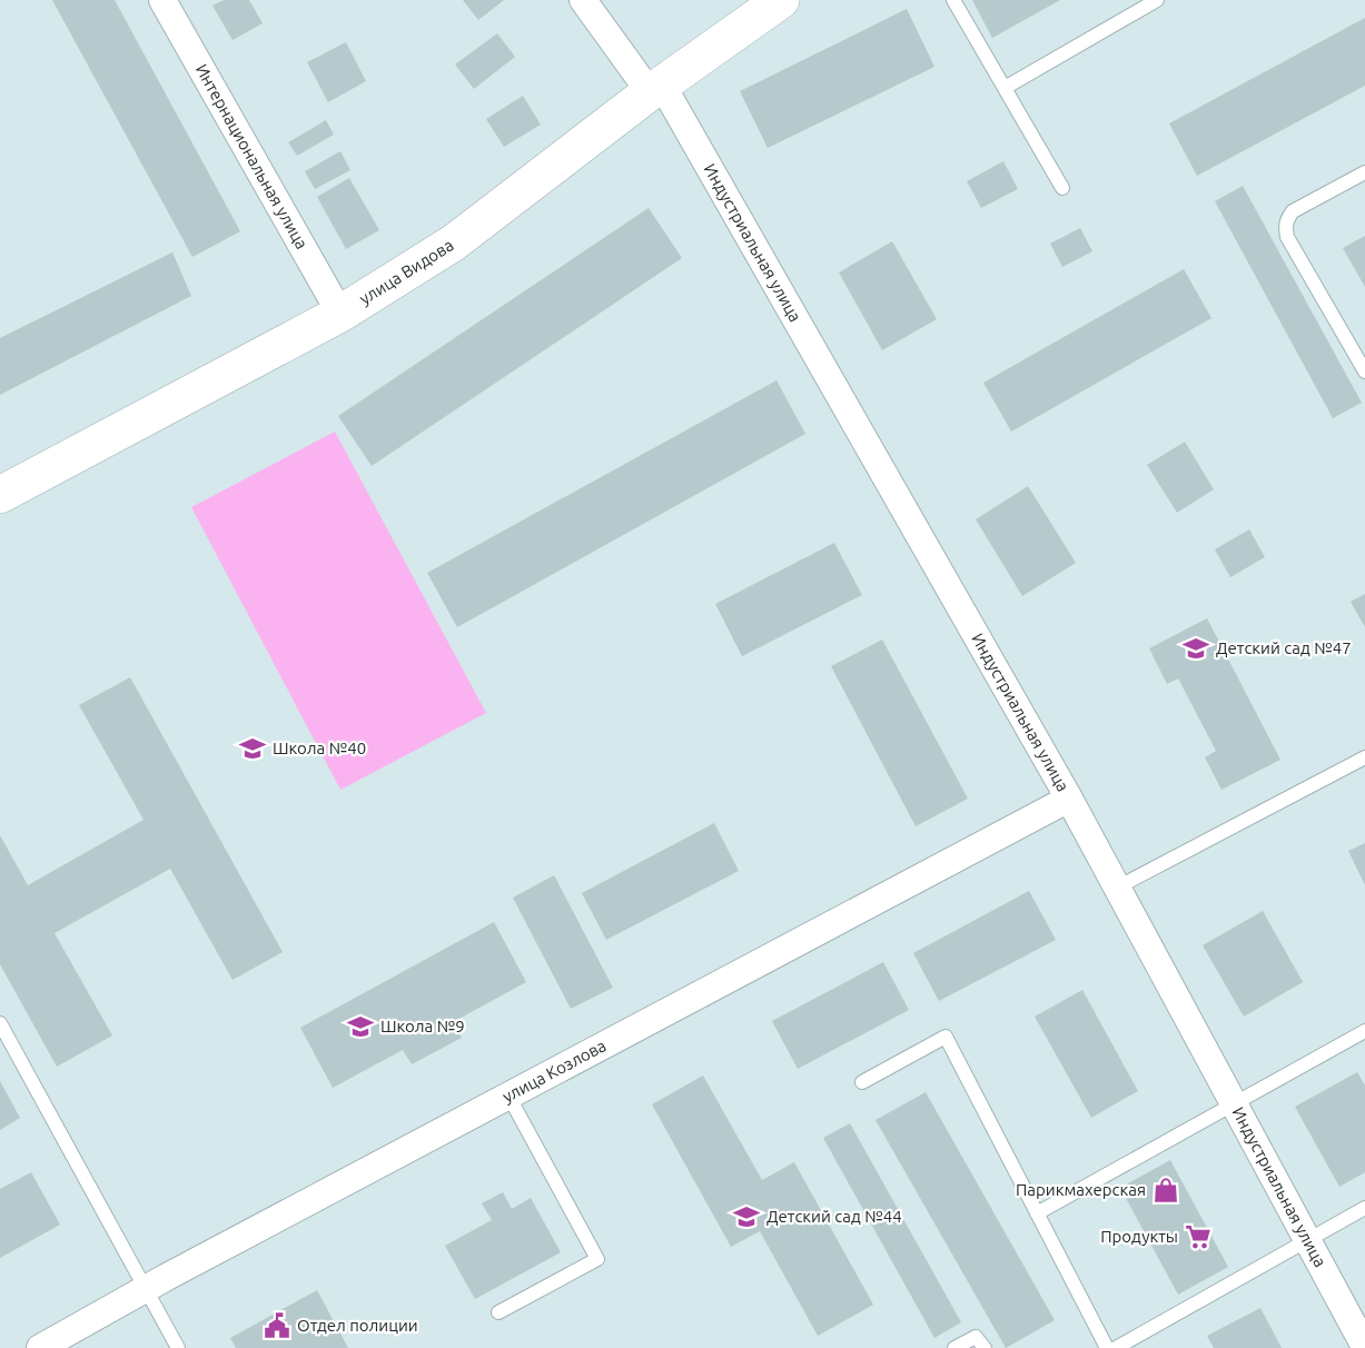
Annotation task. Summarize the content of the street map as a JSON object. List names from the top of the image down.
{
  "streets": {
    "street": [
      "Интернациональная улица",
      "Индустриальная улица",
      "улица Видова",
      "улица Козлова"
    ]
  },
  "crossings": [
    ["Интернациональная улица", "улица Видова"],
    ["Индустриальная улица", "улица Видова"],
    ["Индустриальная улица", "улица Козлова"]
  ],
  "places": {
    "school or university": [
      "Детский сад №47",
      "Школа №40",
      "Школа №9",
      "Детский сад №44"
    ],
    "shop": ["Парикмахерская"],
    "supermarket": ["Продукты"],
    "public building": ["Отдел полиции"]
  }
}
